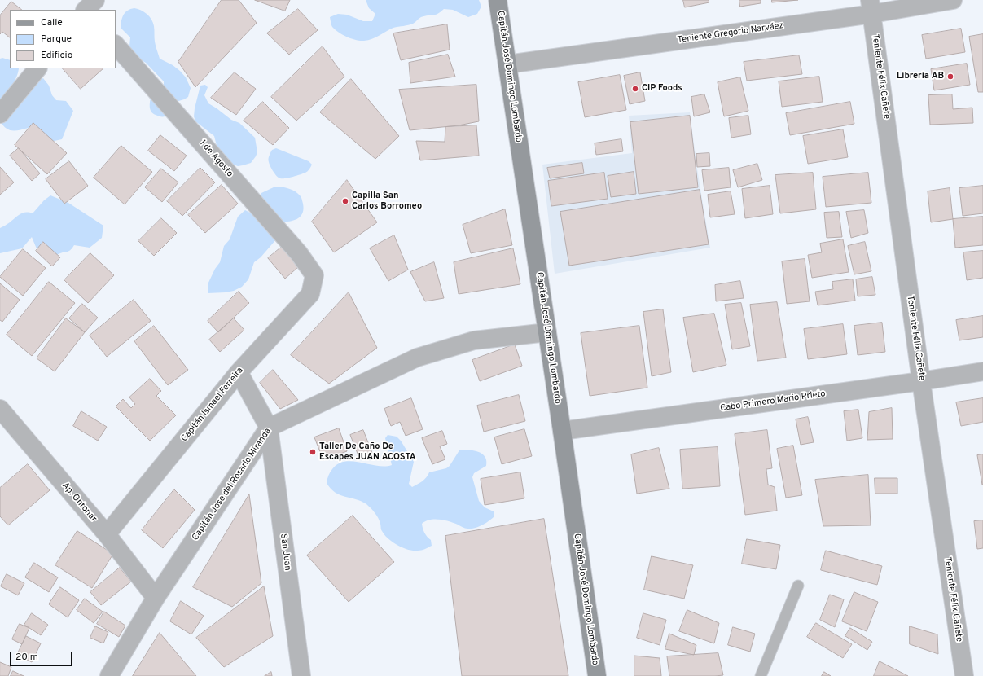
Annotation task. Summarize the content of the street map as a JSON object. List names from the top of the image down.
{
  "streets": {
    "street": [
      "Teniente Gregorio Narváez",
      "Capitán José Domingo Lombardo",
      "Teniente Félix Cañete",
      "1 de Agosto",
      "Cabo Primero Mario Prieto",
      "Capitán Ismael Ferreira",
      "Capitán Jose del Rosario Miranda",
      "Ap. Ontonar",
      "San Juan"
    ]
  },
  "crossings": [
    ["Teniente Gregorio Narváez", "Capitán José Domingo Lombardo"],
    ["Teniente Gregorio Narváez", "Teniente Félix Cañete"],
    ["Capitán José Domingo Lombardo", "Cabo Primero Mario Prieto"],
    ["Capitán José Domingo Lombardo", "Capitán Jose del Rosario Miranda"],
    ["Teniente Félix Cañete", "Cabo Primero Mario Prieto"],
    ["1 de Agosto", "Capitán Ismael Ferreira"],
    ["Capitán Ismael Ferreira", "Ap. Ontonar"],
    ["Capitán Jose del Rosario Miranda", "Ap. Ontonar"],
    ["Capitán Jose del Rosario Miranda", "San Juan"]
  ],
  "places": [
    "Libreria AB",
    "CIP Foods",
    "Capilla San Carlos Borromeo",
    "Taller De Caño De Escapes JUAN ACOSTA"
  ],
  "legend": ["Calle", "Parque", "Edificio"],
  "scale_bar": "20 m"
}
